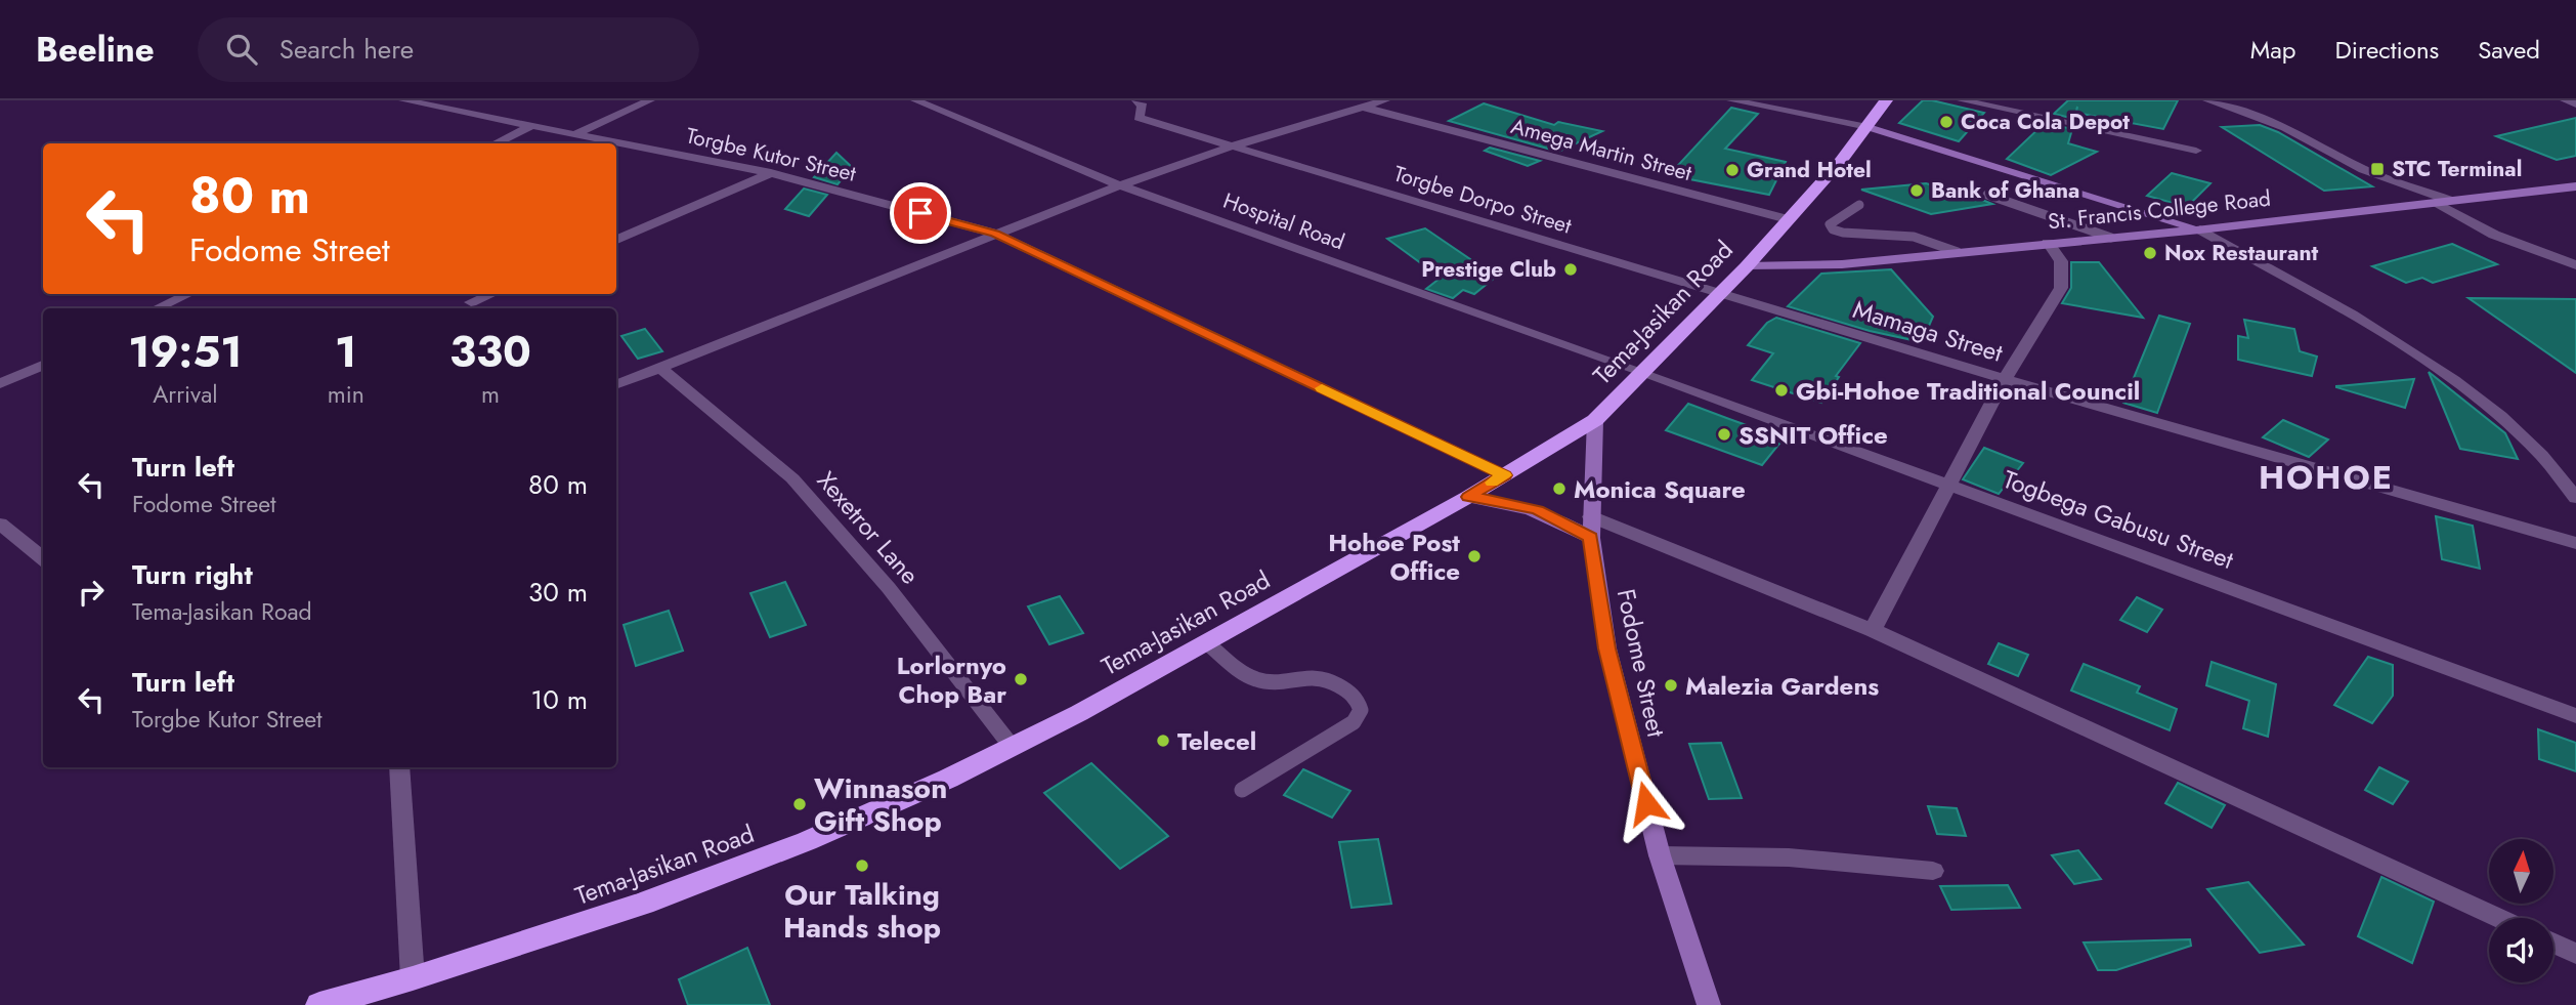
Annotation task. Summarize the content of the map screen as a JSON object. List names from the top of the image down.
{
  "streets": {
    "highway": ["Tema-Jasikan Road"],
    "main road": ["St. Francis College Road", "Fodome Street"],
    "street": [
      "Amega Martin Street",
      "Torgbe Kutor Street",
      "Torgbe Dorpo Street",
      "Hospital Road",
      "Mamaga Street",
      "Togbega Gabusu Street",
      "Xexetror Lane"
    ]
  },
  "crossings": [
    ["Amega Martin Street", "Tema-Jasikan Road"],
    ["Torgbe Kutor Street", "Tema-Jasikan Road"],
    ["Torgbe Dorpo Street", "Tema-Jasikan Road"],
    ["Torgbe Dorpo Street", "Mamaga Street"],
    ["St. Francis College Road", "Tema-Jasikan Road"],
    ["Hospital Road", "Tema-Jasikan Road"],
    ["Hospital Road", "Togbega Gabusu Street"],
    ["Tema-Jasikan Road", "Mamaga Street"],
    ["Tema-Jasikan Road", "Togbega Gabusu Street"],
    ["Tema-Jasikan Road", "Xexetror Lane"],
    ["Tema-Jasikan Road", "Fodome Street"]
  ],
  "districts": ["HOHOE"],
  "places": {
    "other": [
      "Coca Cola Depot",
      "Grand Hotel",
      "Bank of Ghana",
      "Nox Restaurant",
      "Prestige Club",
      "Gbi-Hohoe Traditional Council",
      "SSNIT Office",
      "Monica Square",
      "Hohoe Post Office",
      "Lorlornyo Chop Bar",
      "Malezia Gardens",
      "Telecel",
      "Winnason Gift Shop",
      "Our Talking Hands shop"
    ],
    "transit": ["STC Terminal"]
  },
  "north": "top",
  "page": {
    "header": "Beeline",
    "search": "Search here",
    "nav": ["Map", "Directions", "Saved"],
    "turn": ["80 m", "Fodome Street"],
    "eta": [
      "19:51",
      "Arrival",
      "1",
      "min",
      "330",
      "m"
    ],
    "list": [
      {
        "name": "Turn left",
        "note": "Fodome Street",
        "value": "80 m"
      },
      {
        "name": "Turn right",
        "note": "Tema-Jasikan Road",
        "value": "30 m"
      },
      {
        "name": "Turn left",
        "note": "Torgbe Kutor Street",
        "value": "10 m"
      }
    ]
  }
}
